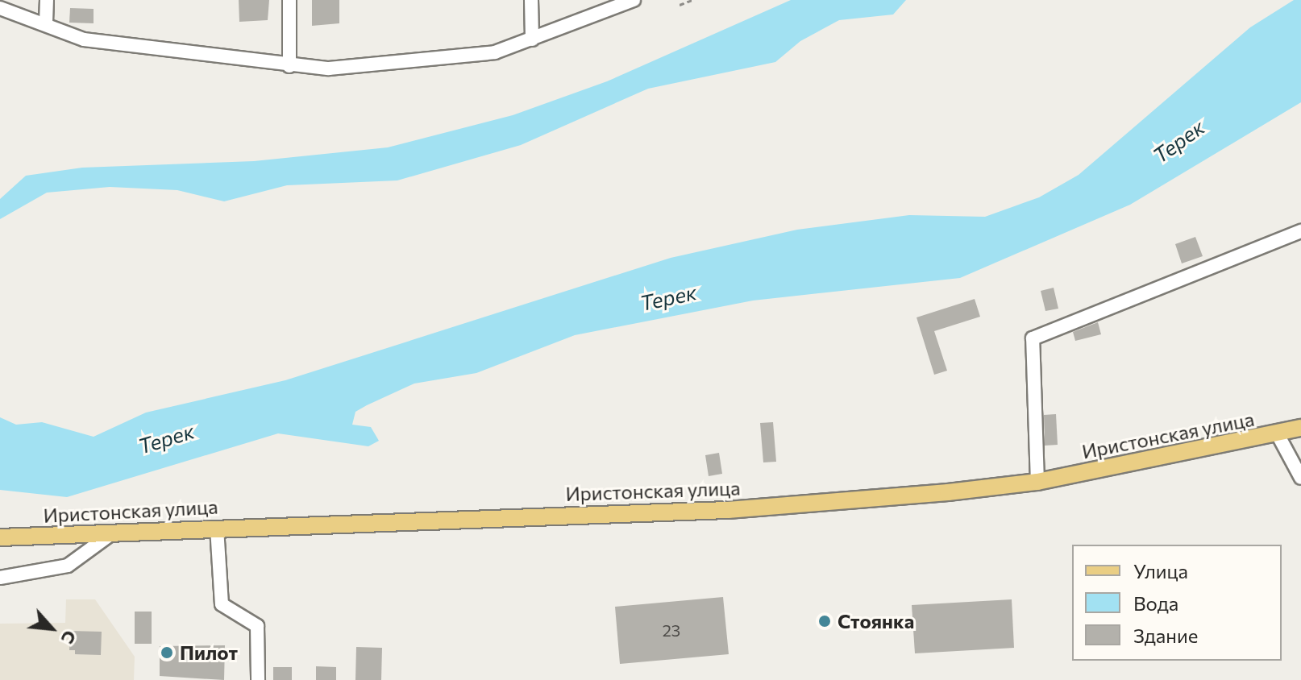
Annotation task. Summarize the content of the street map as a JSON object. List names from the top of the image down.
{
  "streets": {
    "main road": ["Иристонская улица"]
  },
  "water": ["Терек"],
  "places": ["Стоянка", "Пилот"],
  "house_numbers": ["23"],
  "legend": ["Улица", "Вода", "Здание"],
  "north": "bottom right"
}
